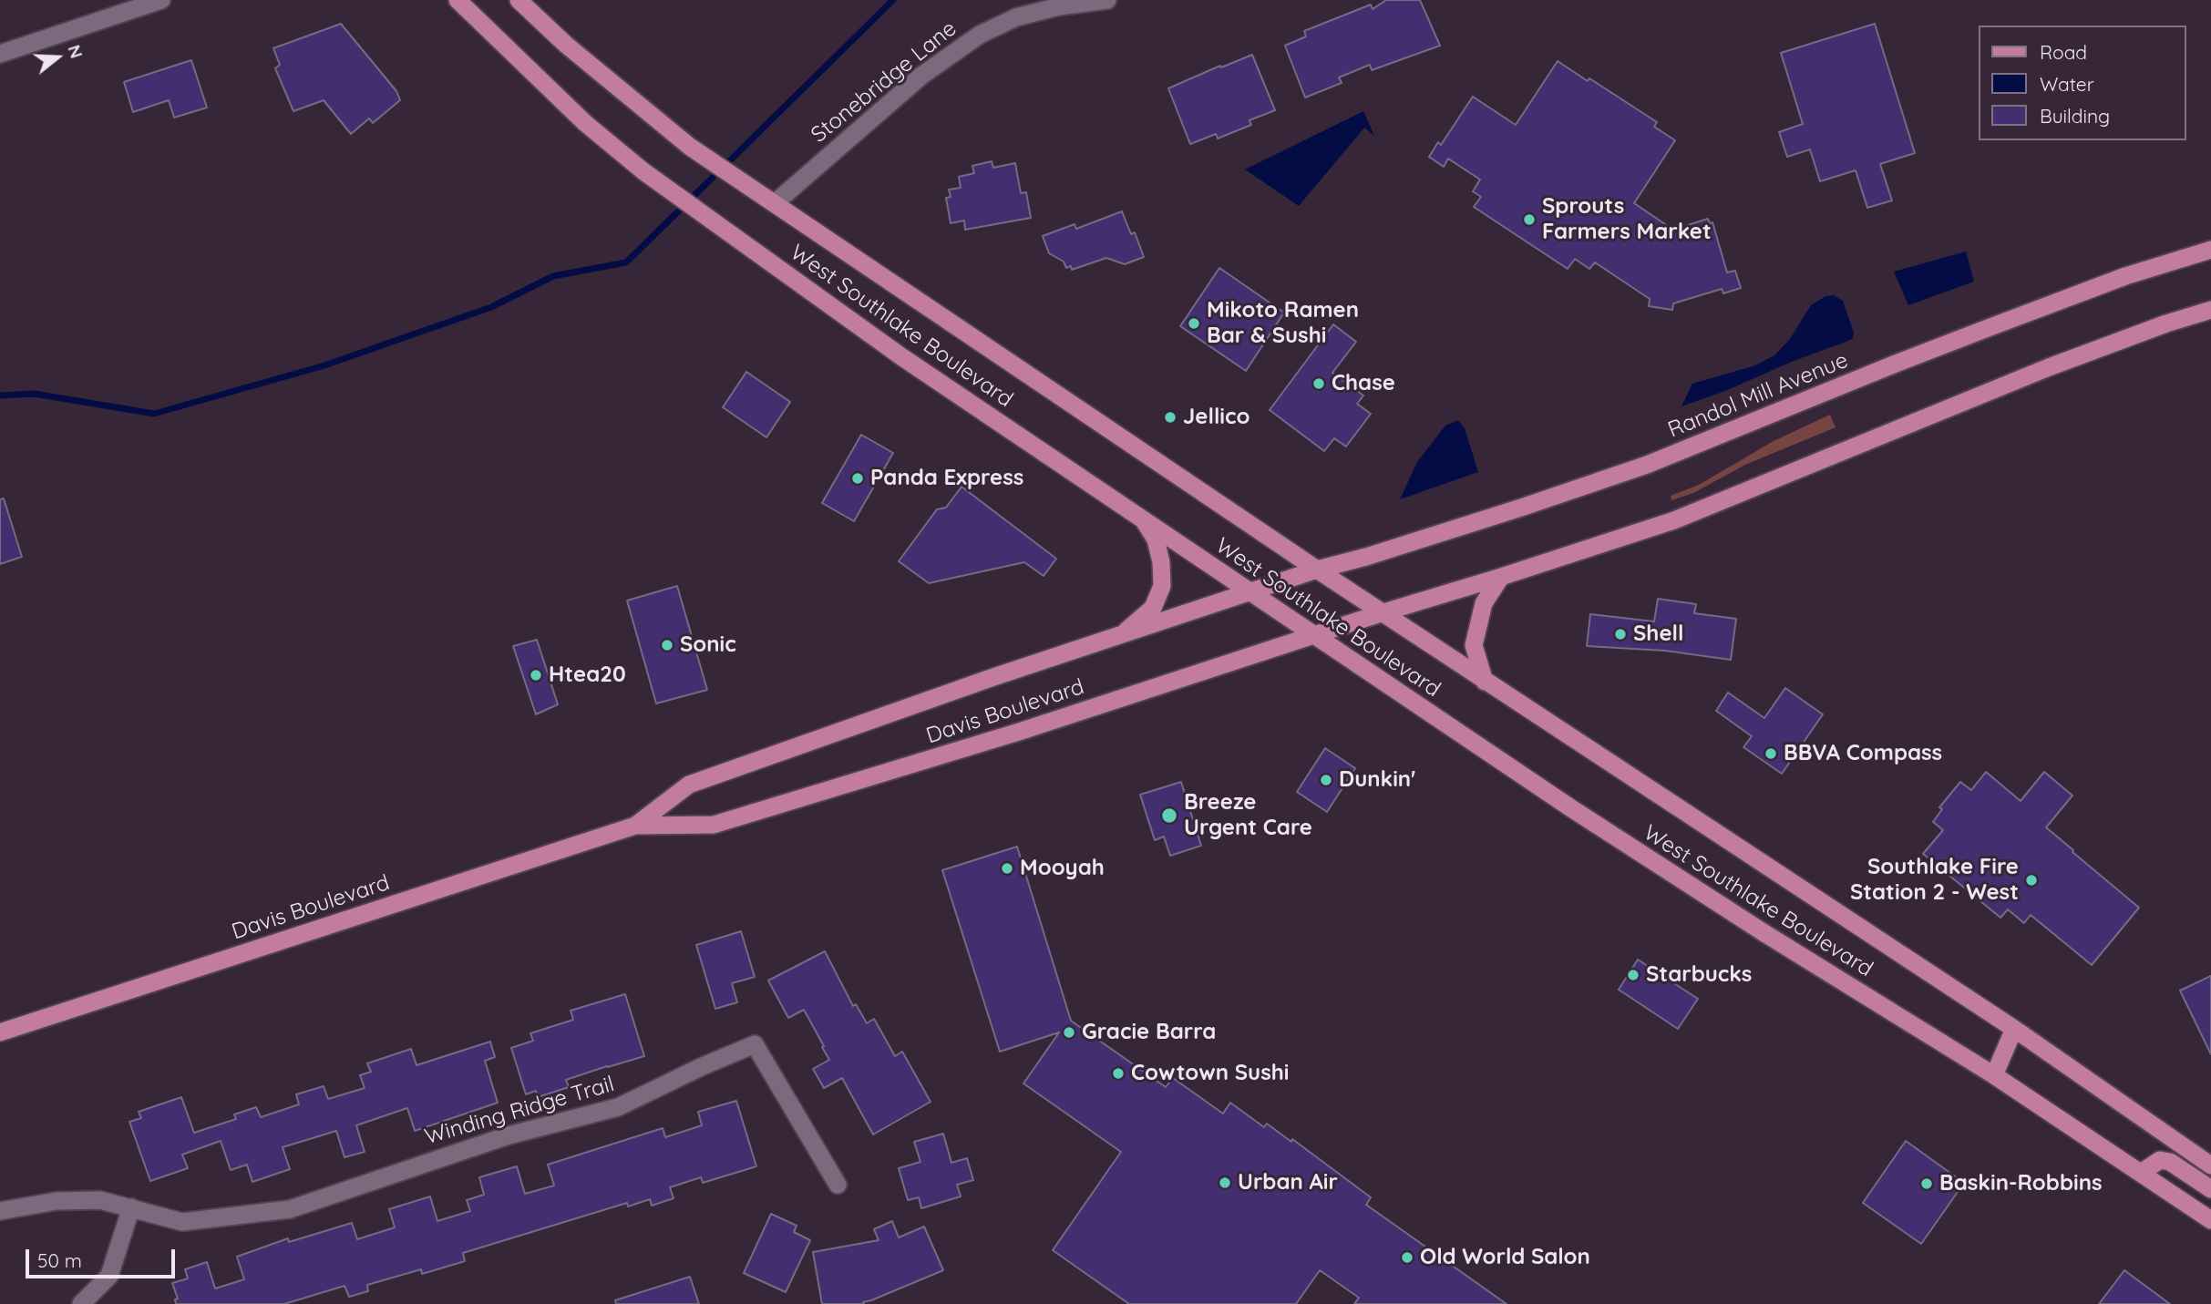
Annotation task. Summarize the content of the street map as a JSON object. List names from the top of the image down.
{
  "streets": {
    "main road": ["West Southlake Boulevard", "Randol Mill Avenue", "Davis Boulevard"],
    "street": ["Stonebridge Lane", "Winding Ridge Trail"]
  },
  "crossings": [
    ["Stonebridge Lane", "West Southlake Boulevard"],
    ["West Southlake Boulevard", "Randol Mill Avenue"],
    ["West Southlake Boulevard", "Davis Boulevard"],
    ["Randol Mill Avenue", "Davis Boulevard"]
  ],
  "places": [
    "Sprouts Farmers Market",
    "Mikoto Ramen Bar & Sushi",
    "Chase",
    "Jellico",
    "Panda Express",
    "Shell",
    "Sonic",
    "Htea20",
    "BBVA Compass",
    "Dunkin'",
    "Breeze Urgent Care",
    "Mooyah",
    "Southlake Fire Station 2 - West",
    "Starbucks",
    "Gracie Barra",
    "Cowtown Sushi",
    "Urban Air",
    "Baskin-Robbins",
    "Old World Salon"
  ],
  "legend": ["Road", "Water", "Building"],
  "scale_bar": "50 m",
  "north": "right"
}
